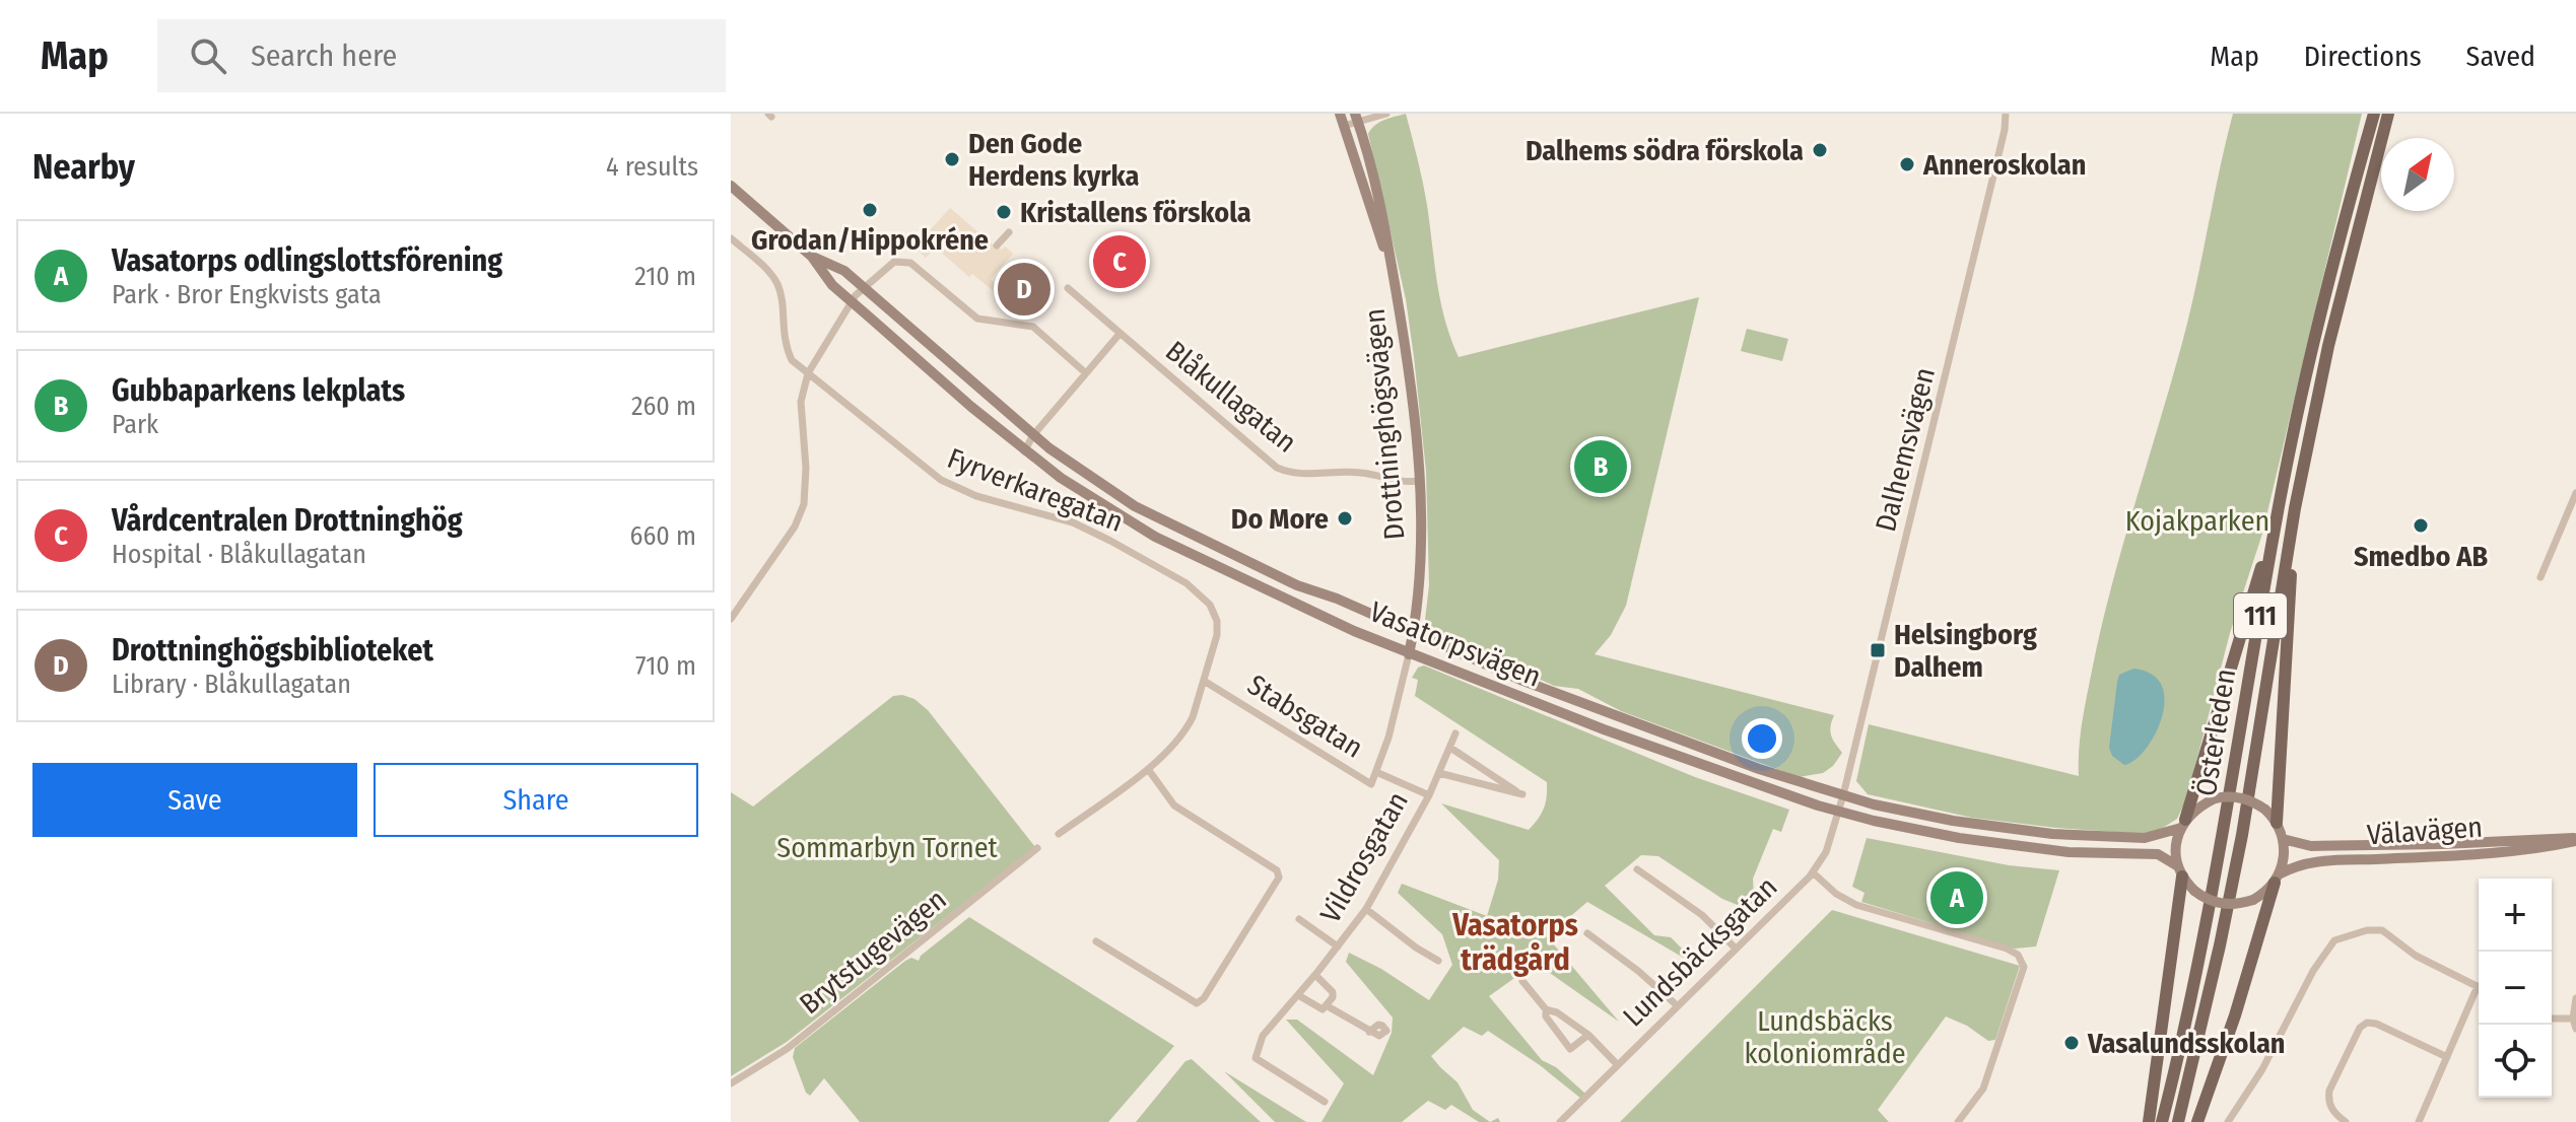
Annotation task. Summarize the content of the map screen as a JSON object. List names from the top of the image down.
{
  "streets": {
    "main road": [
      "Drottninghögsvägen",
      "111",
      "Vasatorpsvägen",
      "Österleden",
      "Välavägen"
    ],
    "street": [
      "Blåkullagatan",
      "Dalhemsvägen",
      "Fyrverkaregatan",
      "Stabsgatan",
      "Vildrosgatan",
      "Brytstugevägen",
      "Lundsbäcksgatan"
    ]
  },
  "crossings": [
    ["Blåkullagatan", "Drottninghögsvägen"],
    ["Drottninghögsvägen", "Vasatorpsvägen"],
    ["Dalhemsvägen", "Vasatorpsvägen"],
    ["Dalhemsvägen", "Lundsbäcksgatan"],
    ["Fyrverkaregatan", "Stabsgatan"],
    ["Vasatorpsvägen", "Välavägen"],
    ["Vasatorpsvägen", "Lundsbäcksgatan"],
    ["Stabsgatan", "Vildrosgatan"]
  ],
  "districts": ["Vasatorps trädgård"],
  "parks": ["Kojakparken", "Sommarbyn Tornet", "Lundsbäcks koloniområde"],
  "places": {
    "other": [
      "Dalhems södra förskola",
      "Den Gode Herdens kyrka",
      "Anneroskolan",
      "Grodan/Hippokréne",
      "Kristallens förskola",
      "Do More",
      "Smedbo AB",
      "Vasalundsskolan"
    ],
    "transit": ["Helsingborg Dalhem"]
  },
  "north": "top right",
  "page": {
    "header": "Map",
    "search": "Search here",
    "nav": ["Map", "Directions", "Saved"],
    "heading": ["Nearby", "4 results"],
    "list": [
      {
        "mark": "A",
        "name": "Vasatorps odlingslottsförening",
        "note": "Park · Bror Engkvists gata",
        "value": "210 m"
      },
      {
        "mark": "B",
        "name": "Gubbaparkens lekplats",
        "note": "Park",
        "value": "260 m"
      },
      {
        "mark": "C",
        "name": "Vårdcentralen Drottninghög",
        "note": "Hospital · Blåkullagatan",
        "value": "660 m"
      },
      {
        "mark": "D",
        "name": "Drottninghögsbiblioteket",
        "note": "Library · Blåkullagatan",
        "value": "710 m"
      }
    ],
    "pins": [
      "C",
      "D",
      "B",
      "A"
    ],
    "buttons": ["Save", "Share"],
    "map_buttons": ["+", "−"]
  }
}
